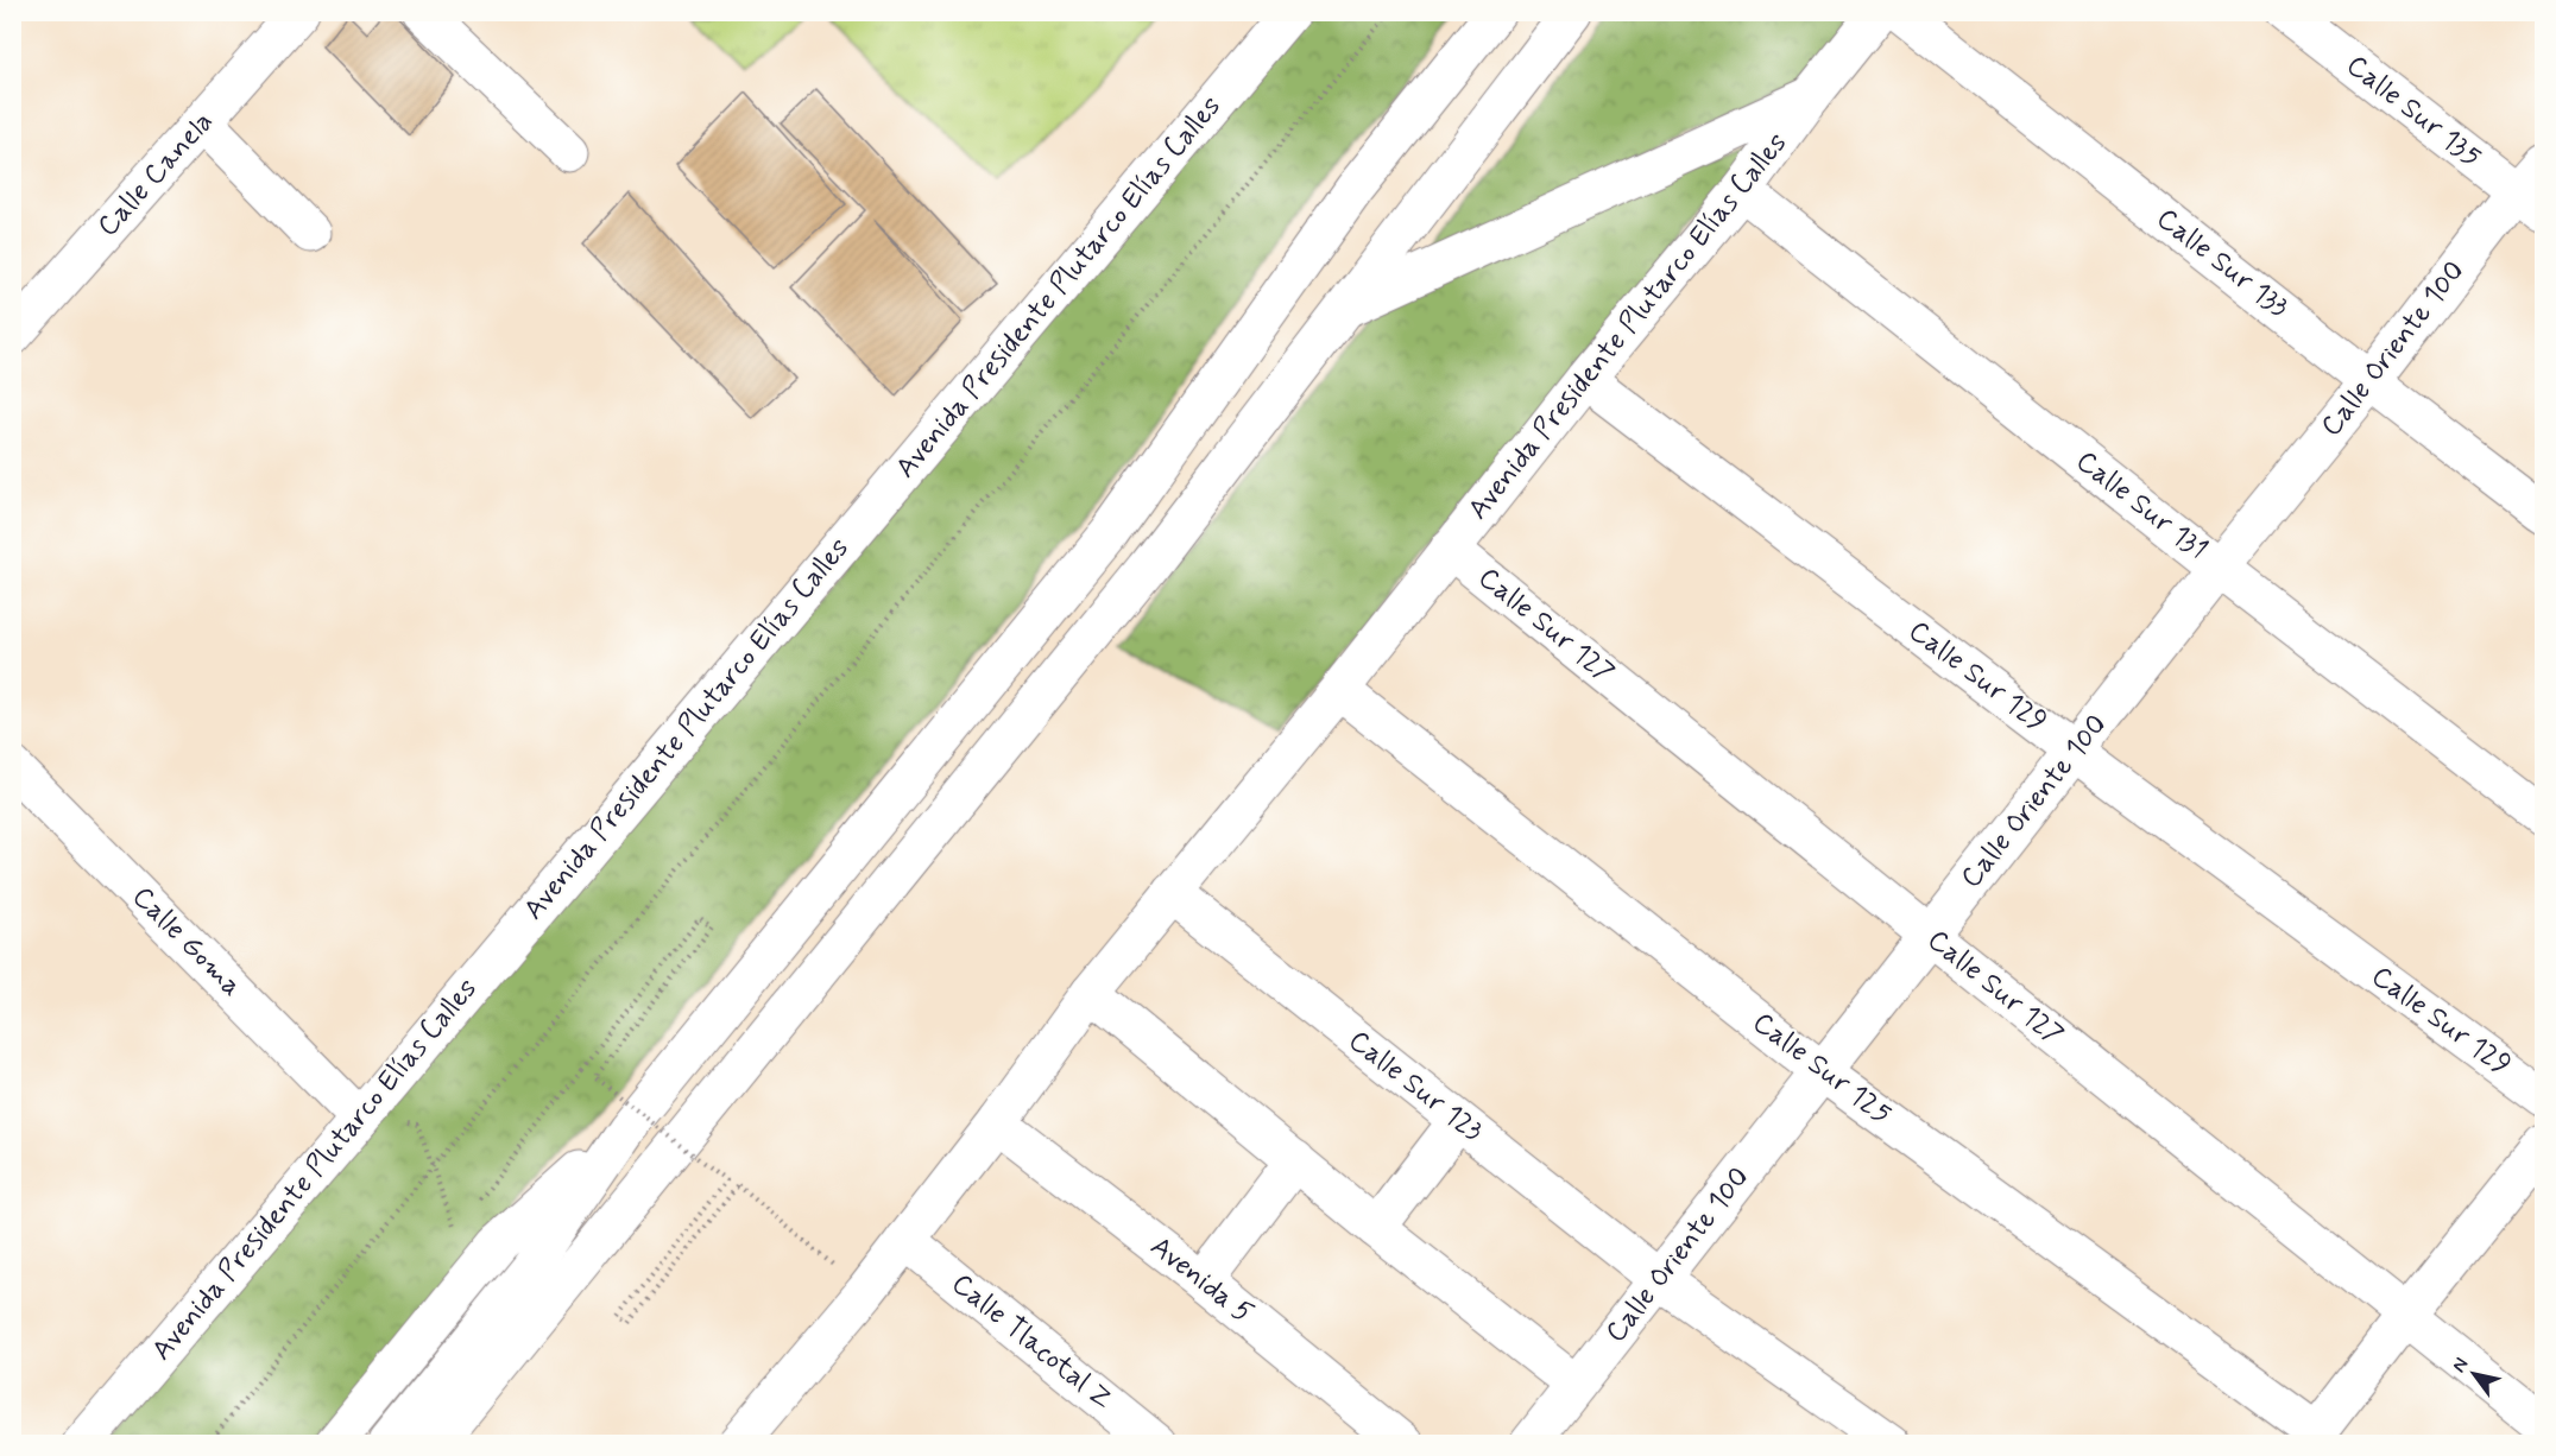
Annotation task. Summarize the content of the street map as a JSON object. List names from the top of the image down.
{
  "streets": {
    "street": [
      "Calle Sur 135",
      "Calle Canela",
      "Calle Sur 133",
      "Avenida Presidente Plutarco Elías Calles",
      "Calle Oriente 100",
      "Calle Sur 131",
      "Calle Sur 127",
      "Calle Sur 129",
      "Calle Goma",
      "Calle Sur 125",
      "Calle Sur 123",
      "Avenida 5",
      "Calle Tlacotal Z"
    ]
  },
  "crossings": [
    ["Calle Sur 135", "Calle Oriente 100"],
    ["Calle Sur 133", "Calle Oriente 100"],
    ["Avenida Presidente Plutarco Elías Calles", "Calle Sur 131"],
    ["Avenida Presidente Plutarco Elías Calles", "Calle Sur 127"],
    ["Avenida Presidente Plutarco Elías Calles", "Calle Sur 129"],
    ["Avenida Presidente Plutarco Elías Calles", "Calle Goma"],
    ["Avenida Presidente Plutarco Elías Calles", "Calle Sur 125"],
    ["Avenida Presidente Plutarco Elías Calles", "Calle Sur 123"],
    ["Avenida Presidente Plutarco Elías Calles", "Avenida 5"],
    ["Avenida Presidente Plutarco Elías Calles", "Calle Tlacotal Z"],
    ["Calle Oriente 100", "Calle Sur 131"],
    ["Calle Oriente 100", "Calle Sur 127"],
    ["Calle Oriente 100", "Calle Sur 129"],
    ["Calle Oriente 100", "Calle Sur 125"],
    ["Calle Oriente 100", "Calle Sur 123"]
  ],
  "north": "top left"
}
